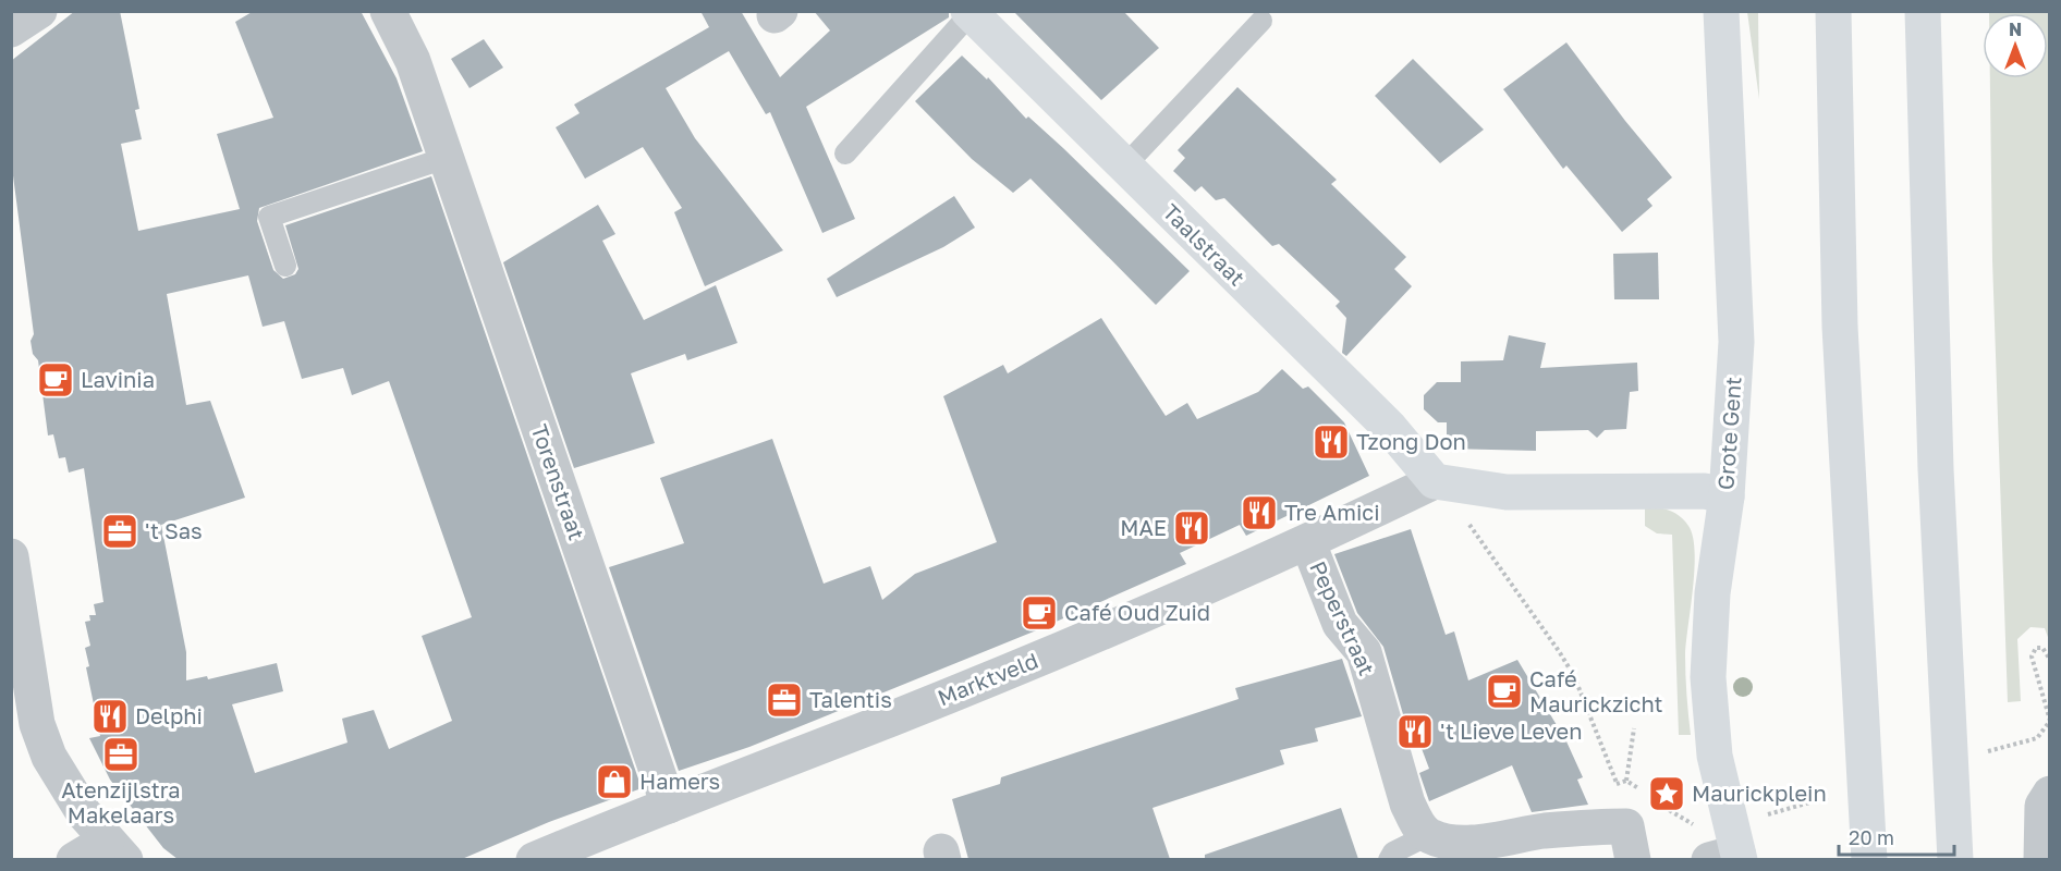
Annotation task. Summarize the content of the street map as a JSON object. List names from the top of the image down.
{
  "streets": {
    "main road": ["Taalstraat", "Grote Gent"],
    "street": ["Torenstraat", "Peperstraat", "Marktveld"]
  },
  "crossings": [
    ["Taalstraat", "Marktveld"],
    ["Torenstraat", "Marktveld"],
    ["Peperstraat", "Marktveld"]
  ],
  "places": {
    "cafe": ["Lavinia", "Café Oud Zuid", "Café Maurickzicht"],
    "restaurant": [
      "Tzong Don",
      "Tre Amici",
      "MAE",
      "Delphi",
      "'t Lieve Leven"
    ],
    "office": ["'t Sas", "Talentis", "Atenzijlstra Makelaars"],
    "shop": ["Hamers"],
    "place": ["Maurickplein"]
  },
  "scale_bar": "20 m",
  "north": "top"
}
